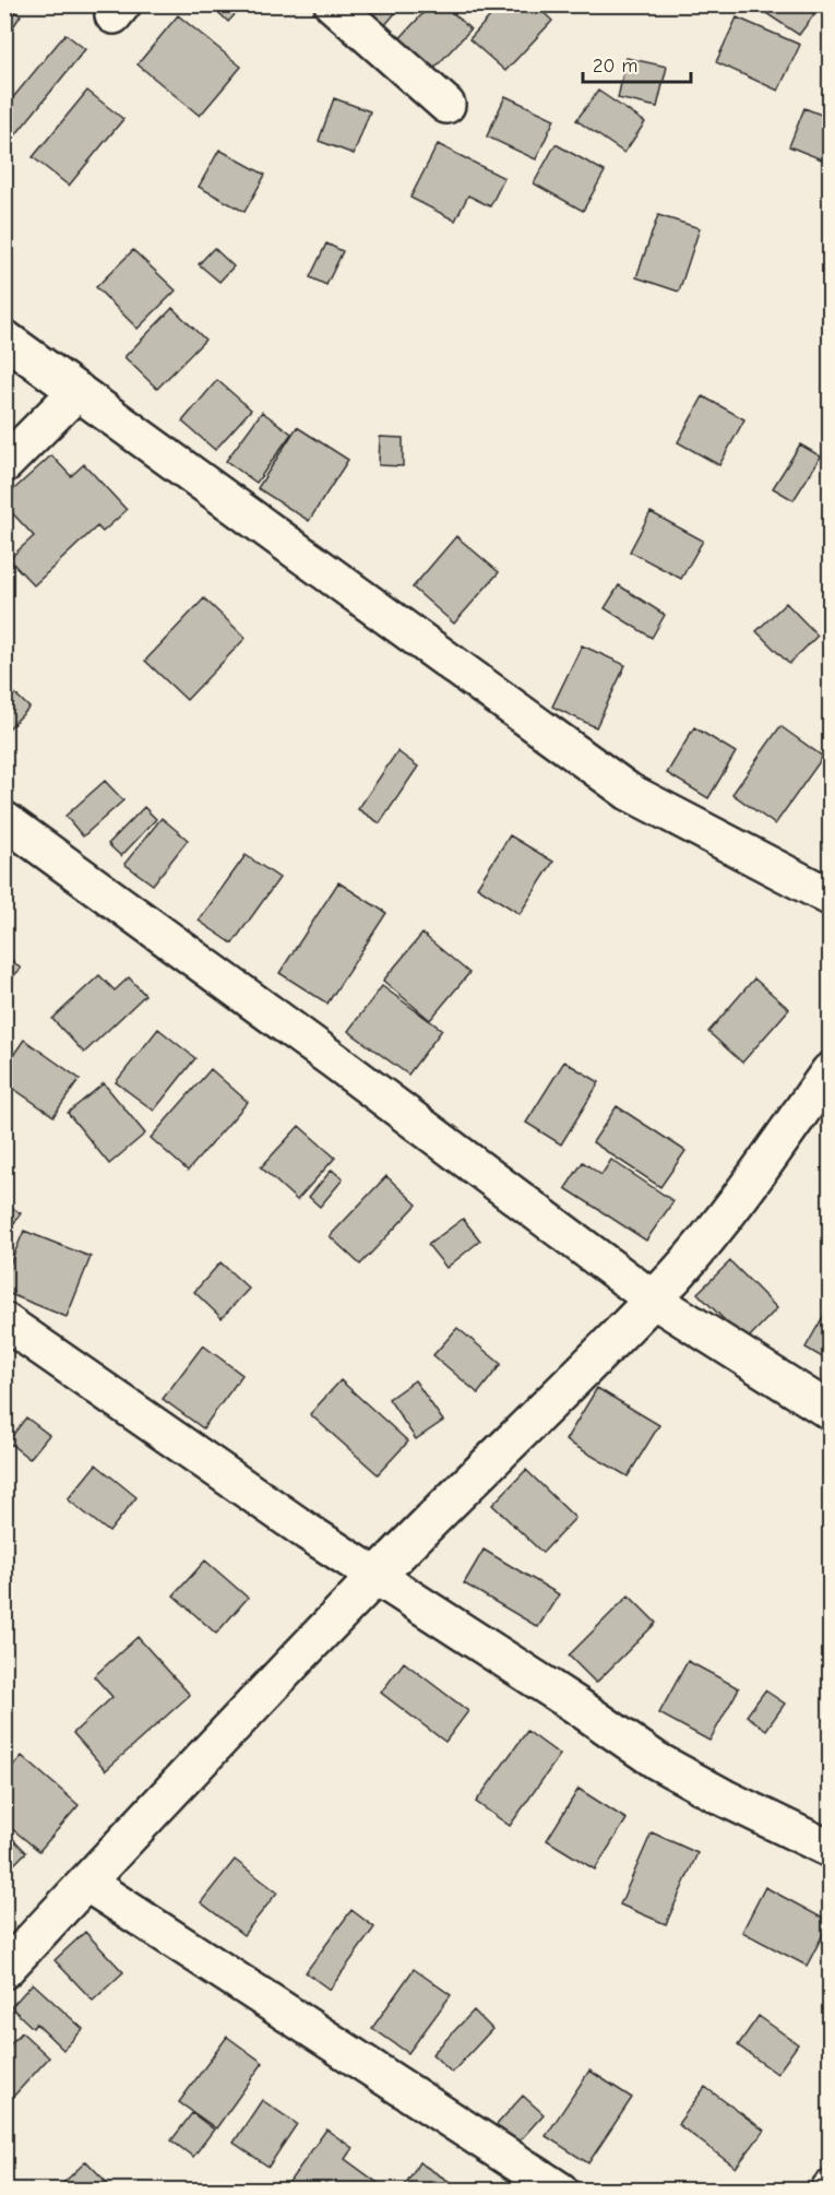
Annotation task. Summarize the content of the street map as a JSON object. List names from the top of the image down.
{
  "scale_bar": "20 m"
}
